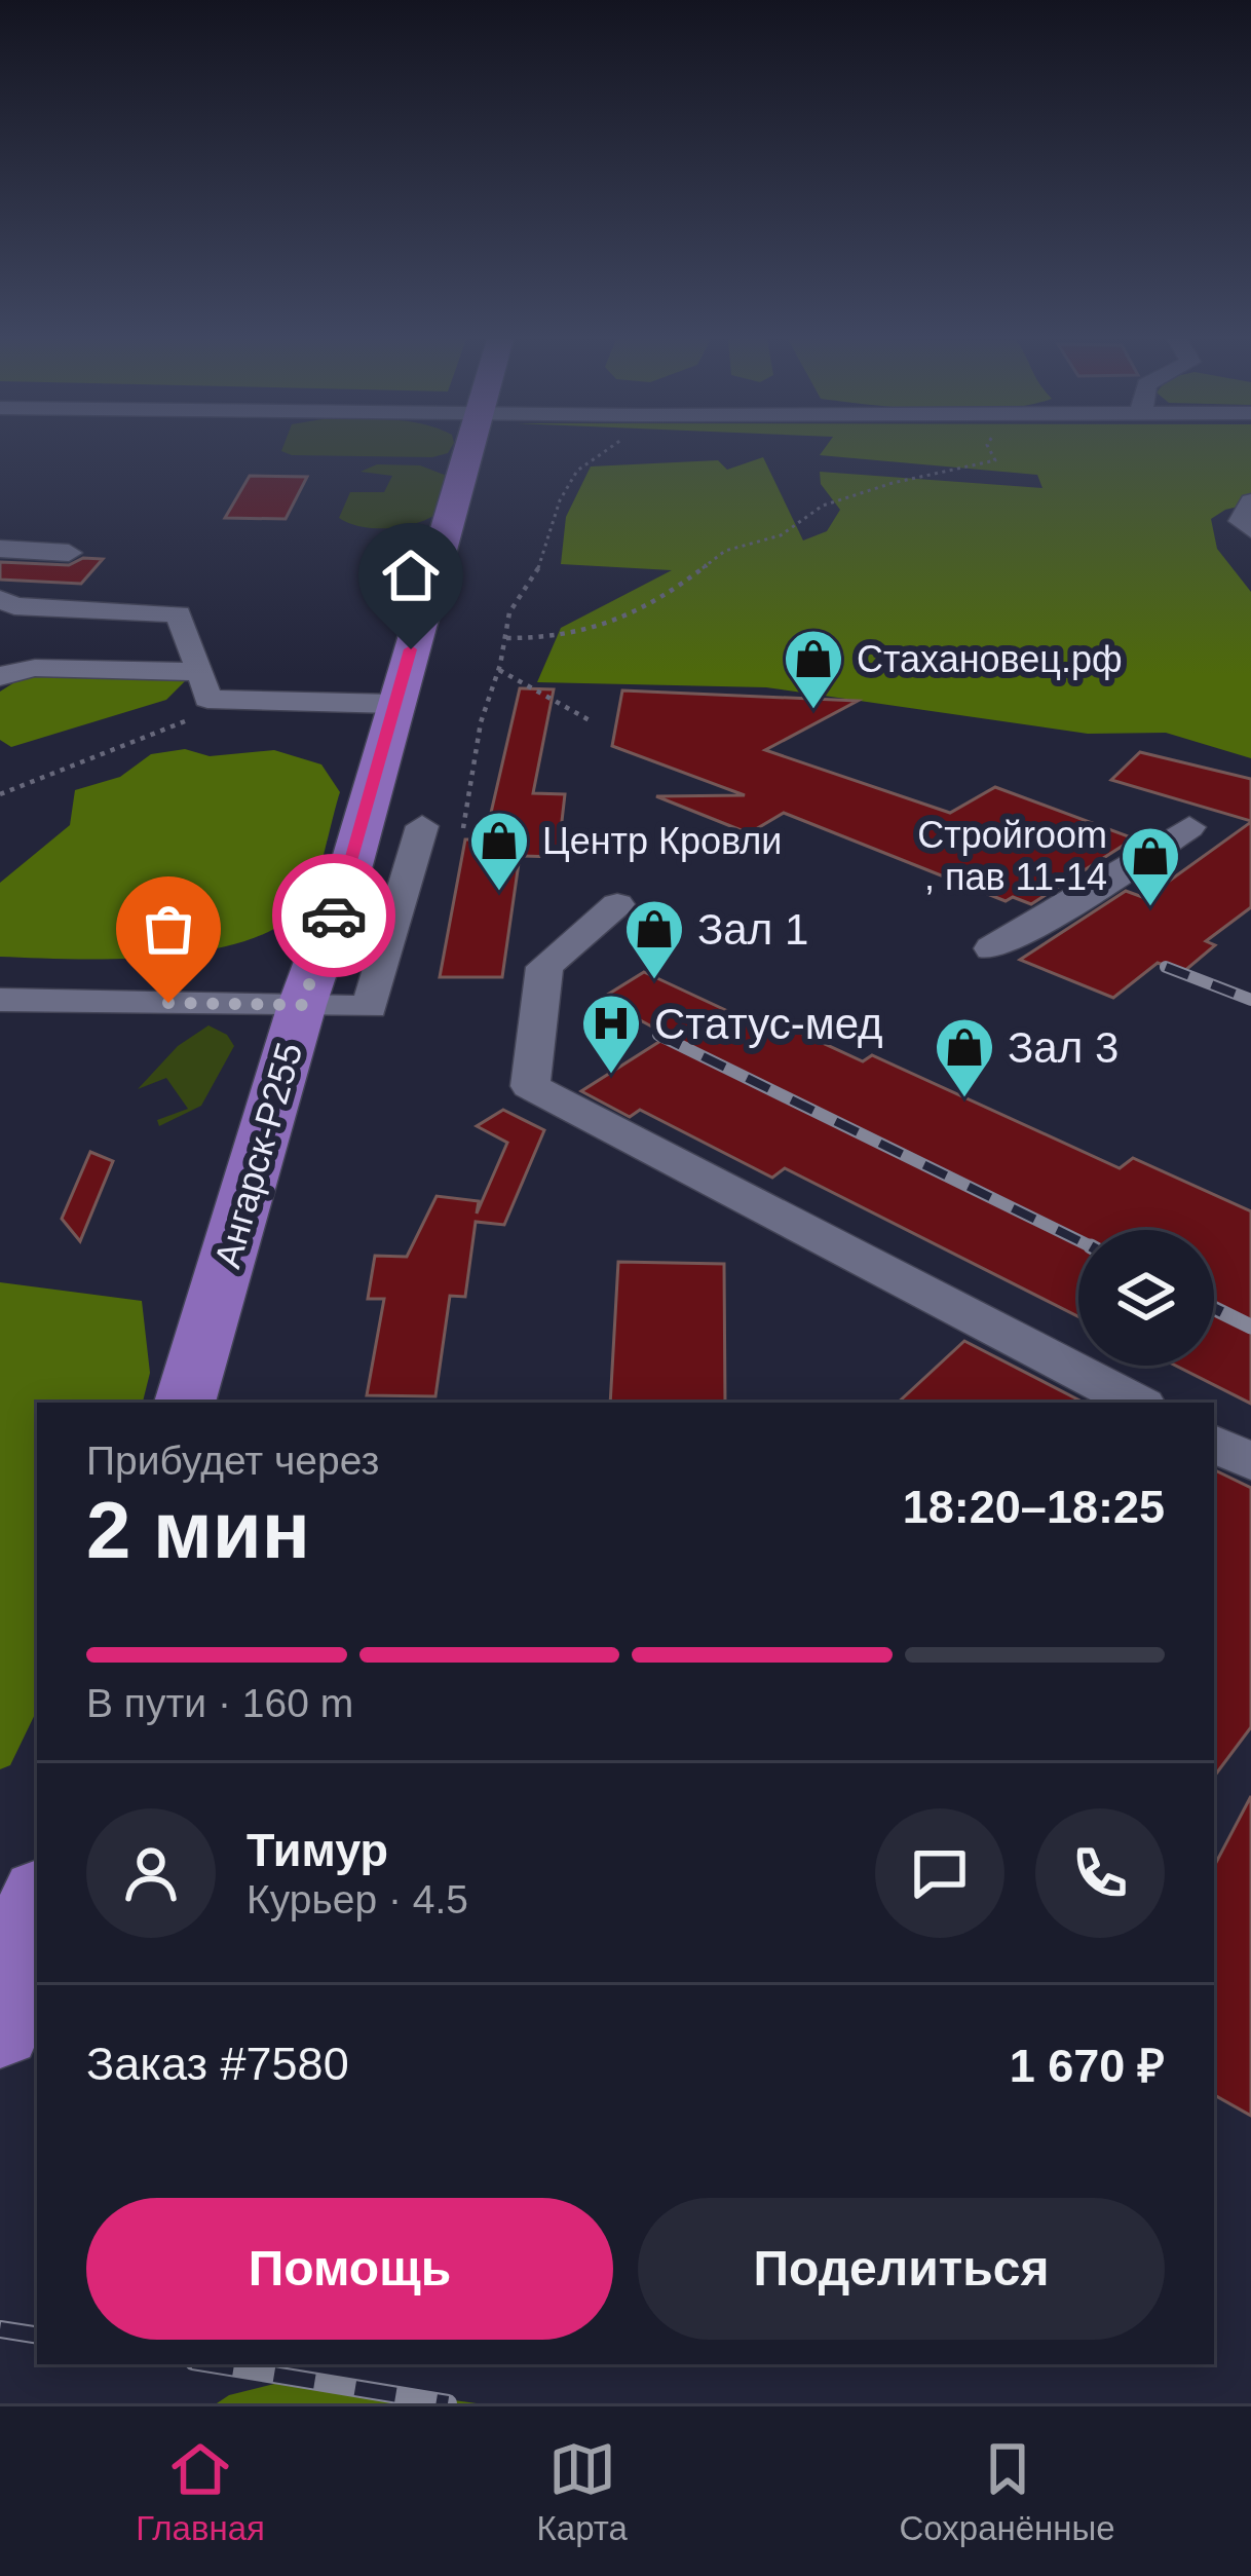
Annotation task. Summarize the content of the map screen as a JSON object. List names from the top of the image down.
{
  "streets": {
    "main road": ["Ангарск-Р255"]
  },
  "places": {
    "shop": [
      "Стахановец.рф",
      "Центр Кровли",
      "Стройroom , пав 11-14",
      "Зал 1",
      "Зал 3"
    ],
    "hospital": ["Статус-мед"]
  },
  "page": {
    "heading": ["2 мин", "Прибудет через", "18:20–18:25"],
    "panel": [
      "Тимур",
      "Курьер · 4.5",
      "Заказ #7580",
      "1 670 ₽"
    ],
    "bar": "В пути · 160 m",
    "buttons": ["Помощь", "Поделиться"],
    "tabs": ["Главная", "Карта", "Сохранённые"]
  }
}
